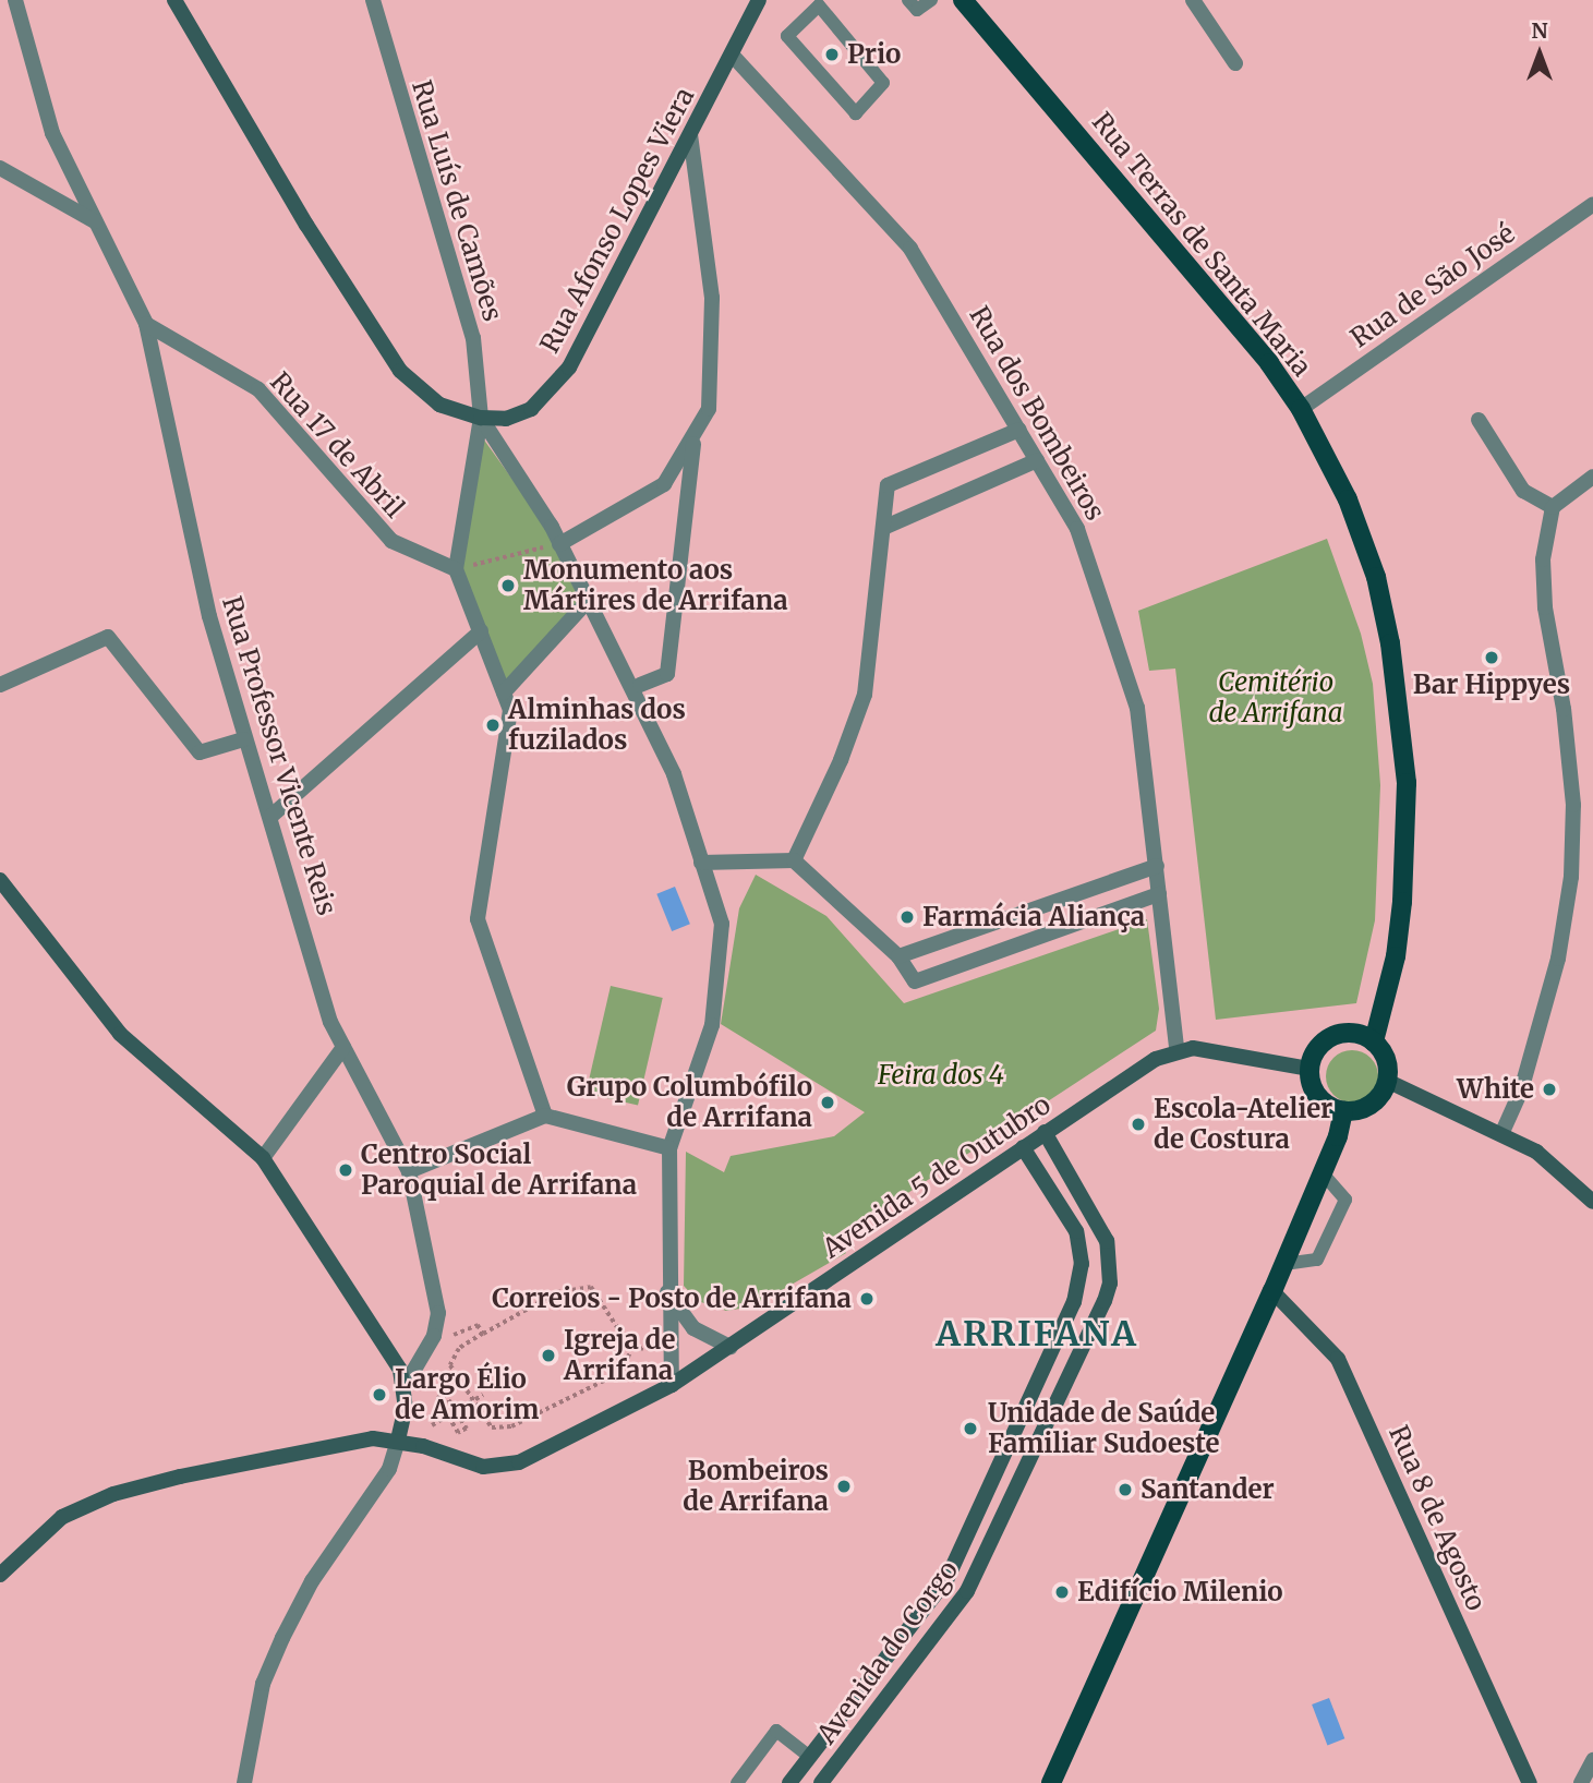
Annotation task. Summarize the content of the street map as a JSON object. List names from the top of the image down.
{
  "streets": {
    "main road": ["Rua Terras de Santa Maria"],
    "street": [
      "Rua Luís de Camões",
      "Rua Afonso Lopes Viera",
      "Rua de São José",
      "Rua dos Bombeiros",
      "Rua 17 de Abril",
      "Rua Professor Vicente Reis",
      "Avenida 5 de Outubro",
      "Rua 8 de Agosto",
      "Avenida do Corgo"
    ]
  },
  "crossings": [
    ["Rua Luís de Camões", "Rua Afonso Lopes Viera"],
    ["Rua Afonso Lopes Viera", "Rua dos Bombeiros"],
    ["Rua Terras de Santa Maria", "Rua de São José"],
    ["Rua dos Bombeiros", "Avenida 5 de Outubro"],
    ["Rua 17 de Abril", "Rua Professor Vicente Reis"],
    ["Avenida 5 de Outubro", "Avenida do Corgo"]
  ],
  "districts": ["ARRIFANA"],
  "parks": ["Cemitério de Arrifana", "Feira dos 4"],
  "places": [
    "Prio",
    "Monumento aos Mártires de Arrifana",
    "Bar Hippyes",
    "Alminhas dos fuzilados",
    "Farmácia Aliança",
    "White",
    "Grupo Columbófilo de Arrifana",
    "Escola-Atelier de Costura",
    "Centro Social Paroquial de Arrifana",
    "Correios - Posto de Arrifana",
    "Igreja de Arrifana",
    "Largo Élio de Amorim",
    "Unidade de Saúde Familiar Sudoeste",
    "Bombeiros de Arrifana",
    "Santander",
    "Edifício Milenio"
  ],
  "north": "top"
}
